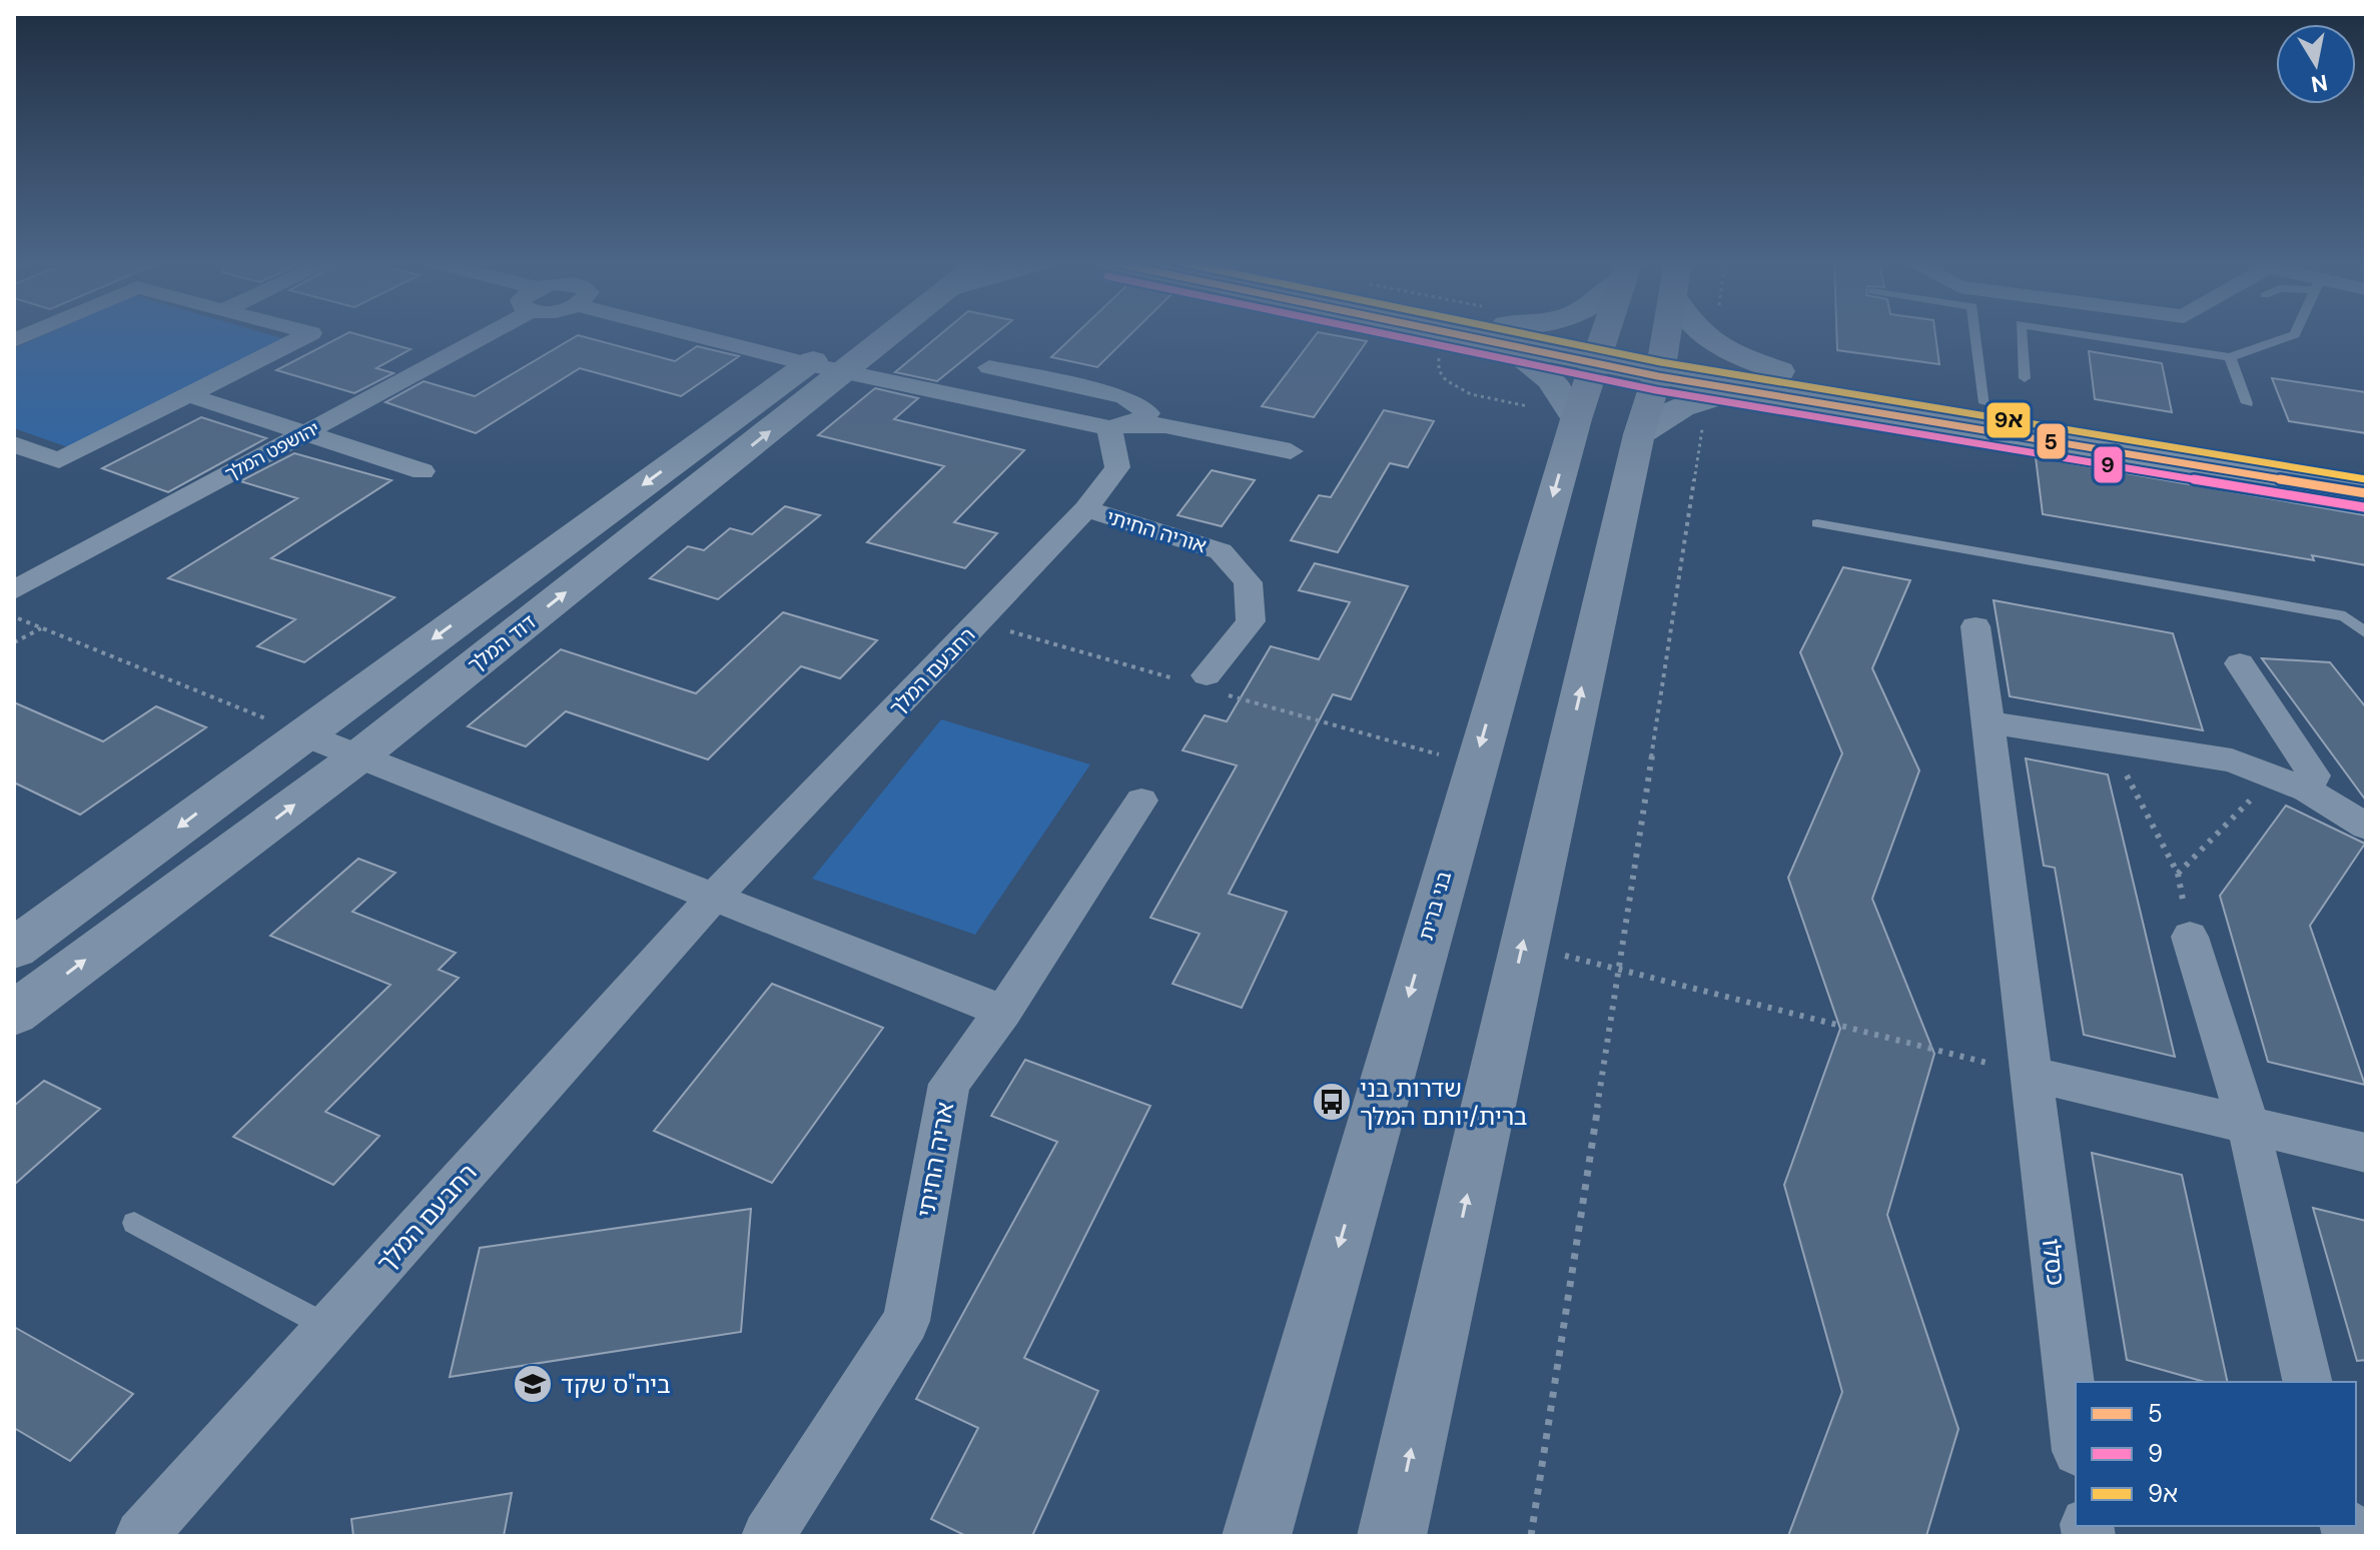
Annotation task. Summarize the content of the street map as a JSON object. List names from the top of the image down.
{
  "streets": {
    "main road": ["בני ברית"],
    "street": [
      "יהושפט המלך",
      "אוריה החיתי",
      "דוד המלך",
      "רחבעם המלך",
      "אריה החיתי",
      "כסלו"
    ]
  },
  "crossings": [
    ["אוריה החיתי", "רחבעם המלך"]
  ],
  "places": {
    "bus stop": ["שדרות בני ברית/יותם המלך"],
    "school or university": ["ביה\"ס שקד"]
  },
  "lines": ["transit line 5", "transit line 9", "transit line 9א"],
  "legend": ["5", "9", "9א"],
  "north": "bottom"
}
